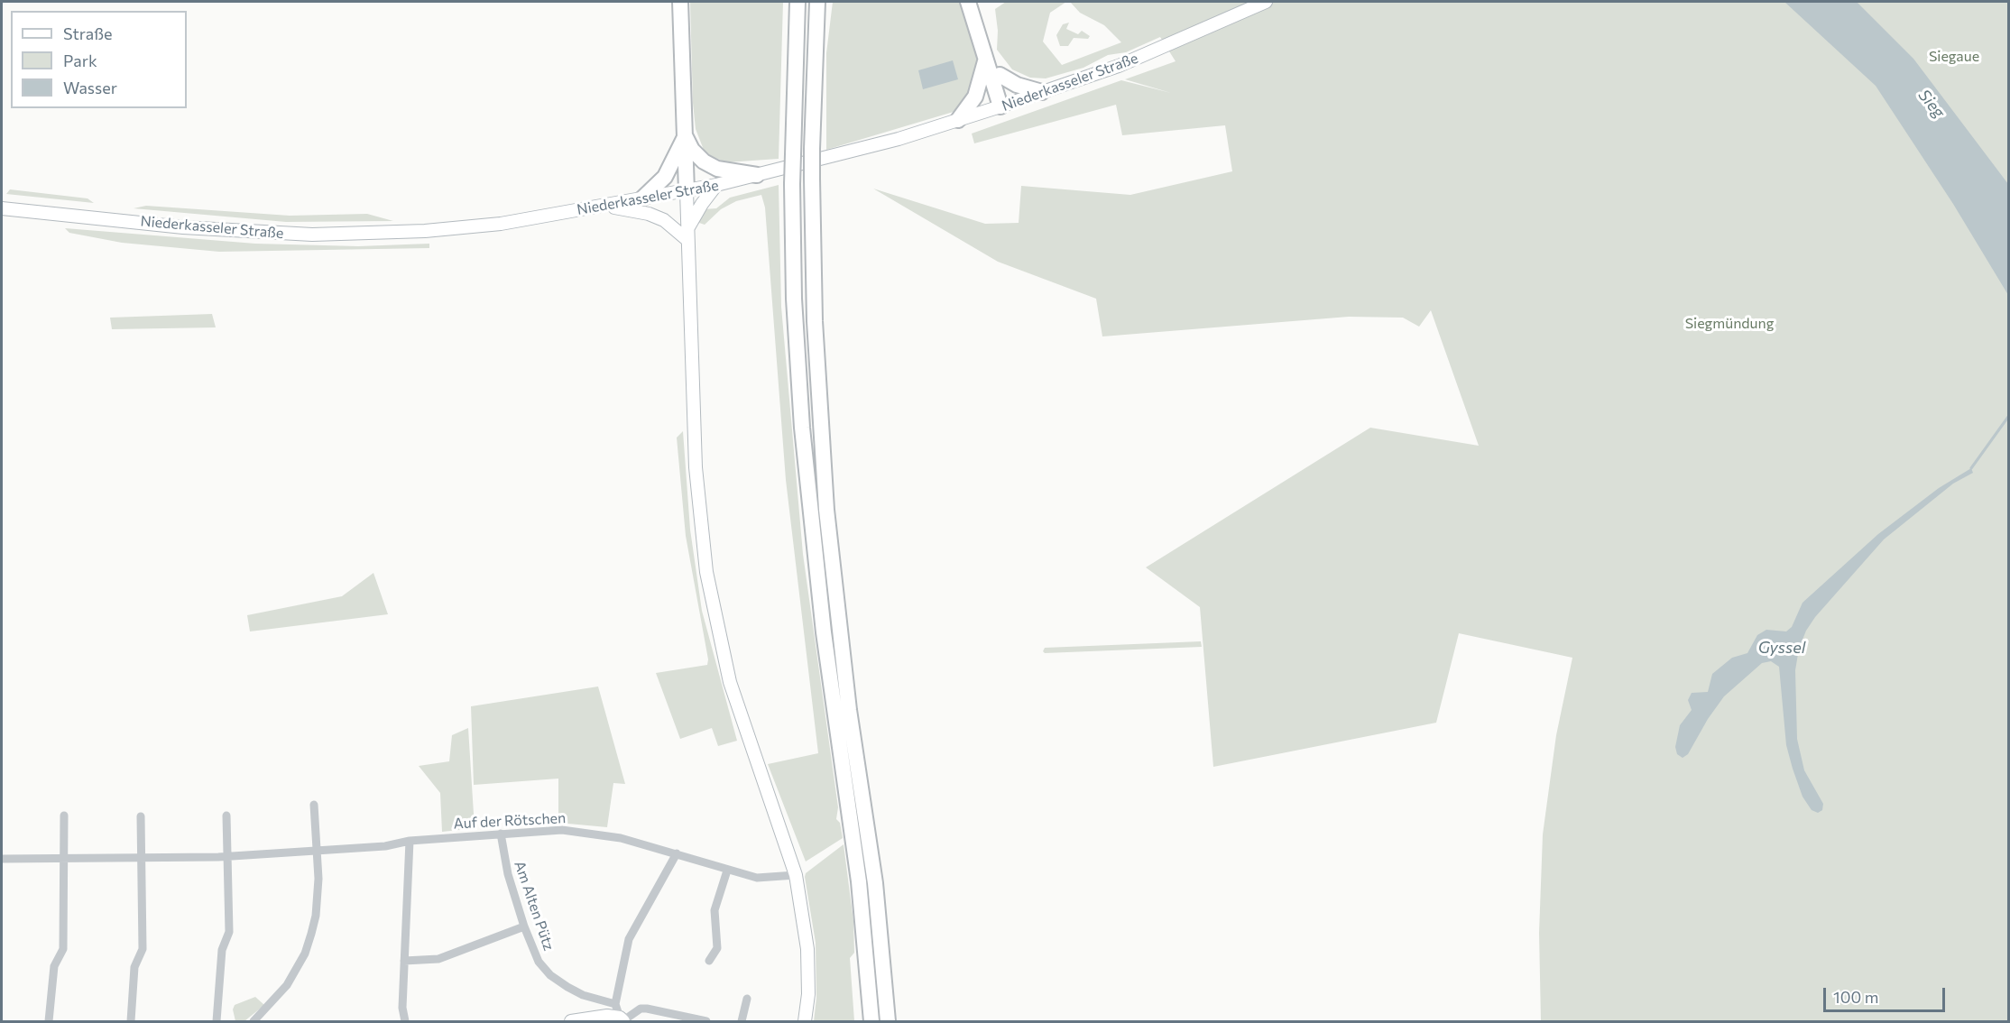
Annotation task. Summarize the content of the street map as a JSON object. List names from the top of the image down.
{
  "streets": {
    "main road": ["Niederkasseler Straße"],
    "street": ["Auf der Rötschen", "Am Alten Pütz"]
  },
  "crossings": [
    ["Auf der Rötschen", "Am Alten Pütz"]
  ],
  "water": ["Sieg", "Gyssel"],
  "parks": ["Siegaue", "Siegmündung"],
  "legend": ["Straße", "Park", "Wasser"],
  "scale_bar": "100 m"
}
